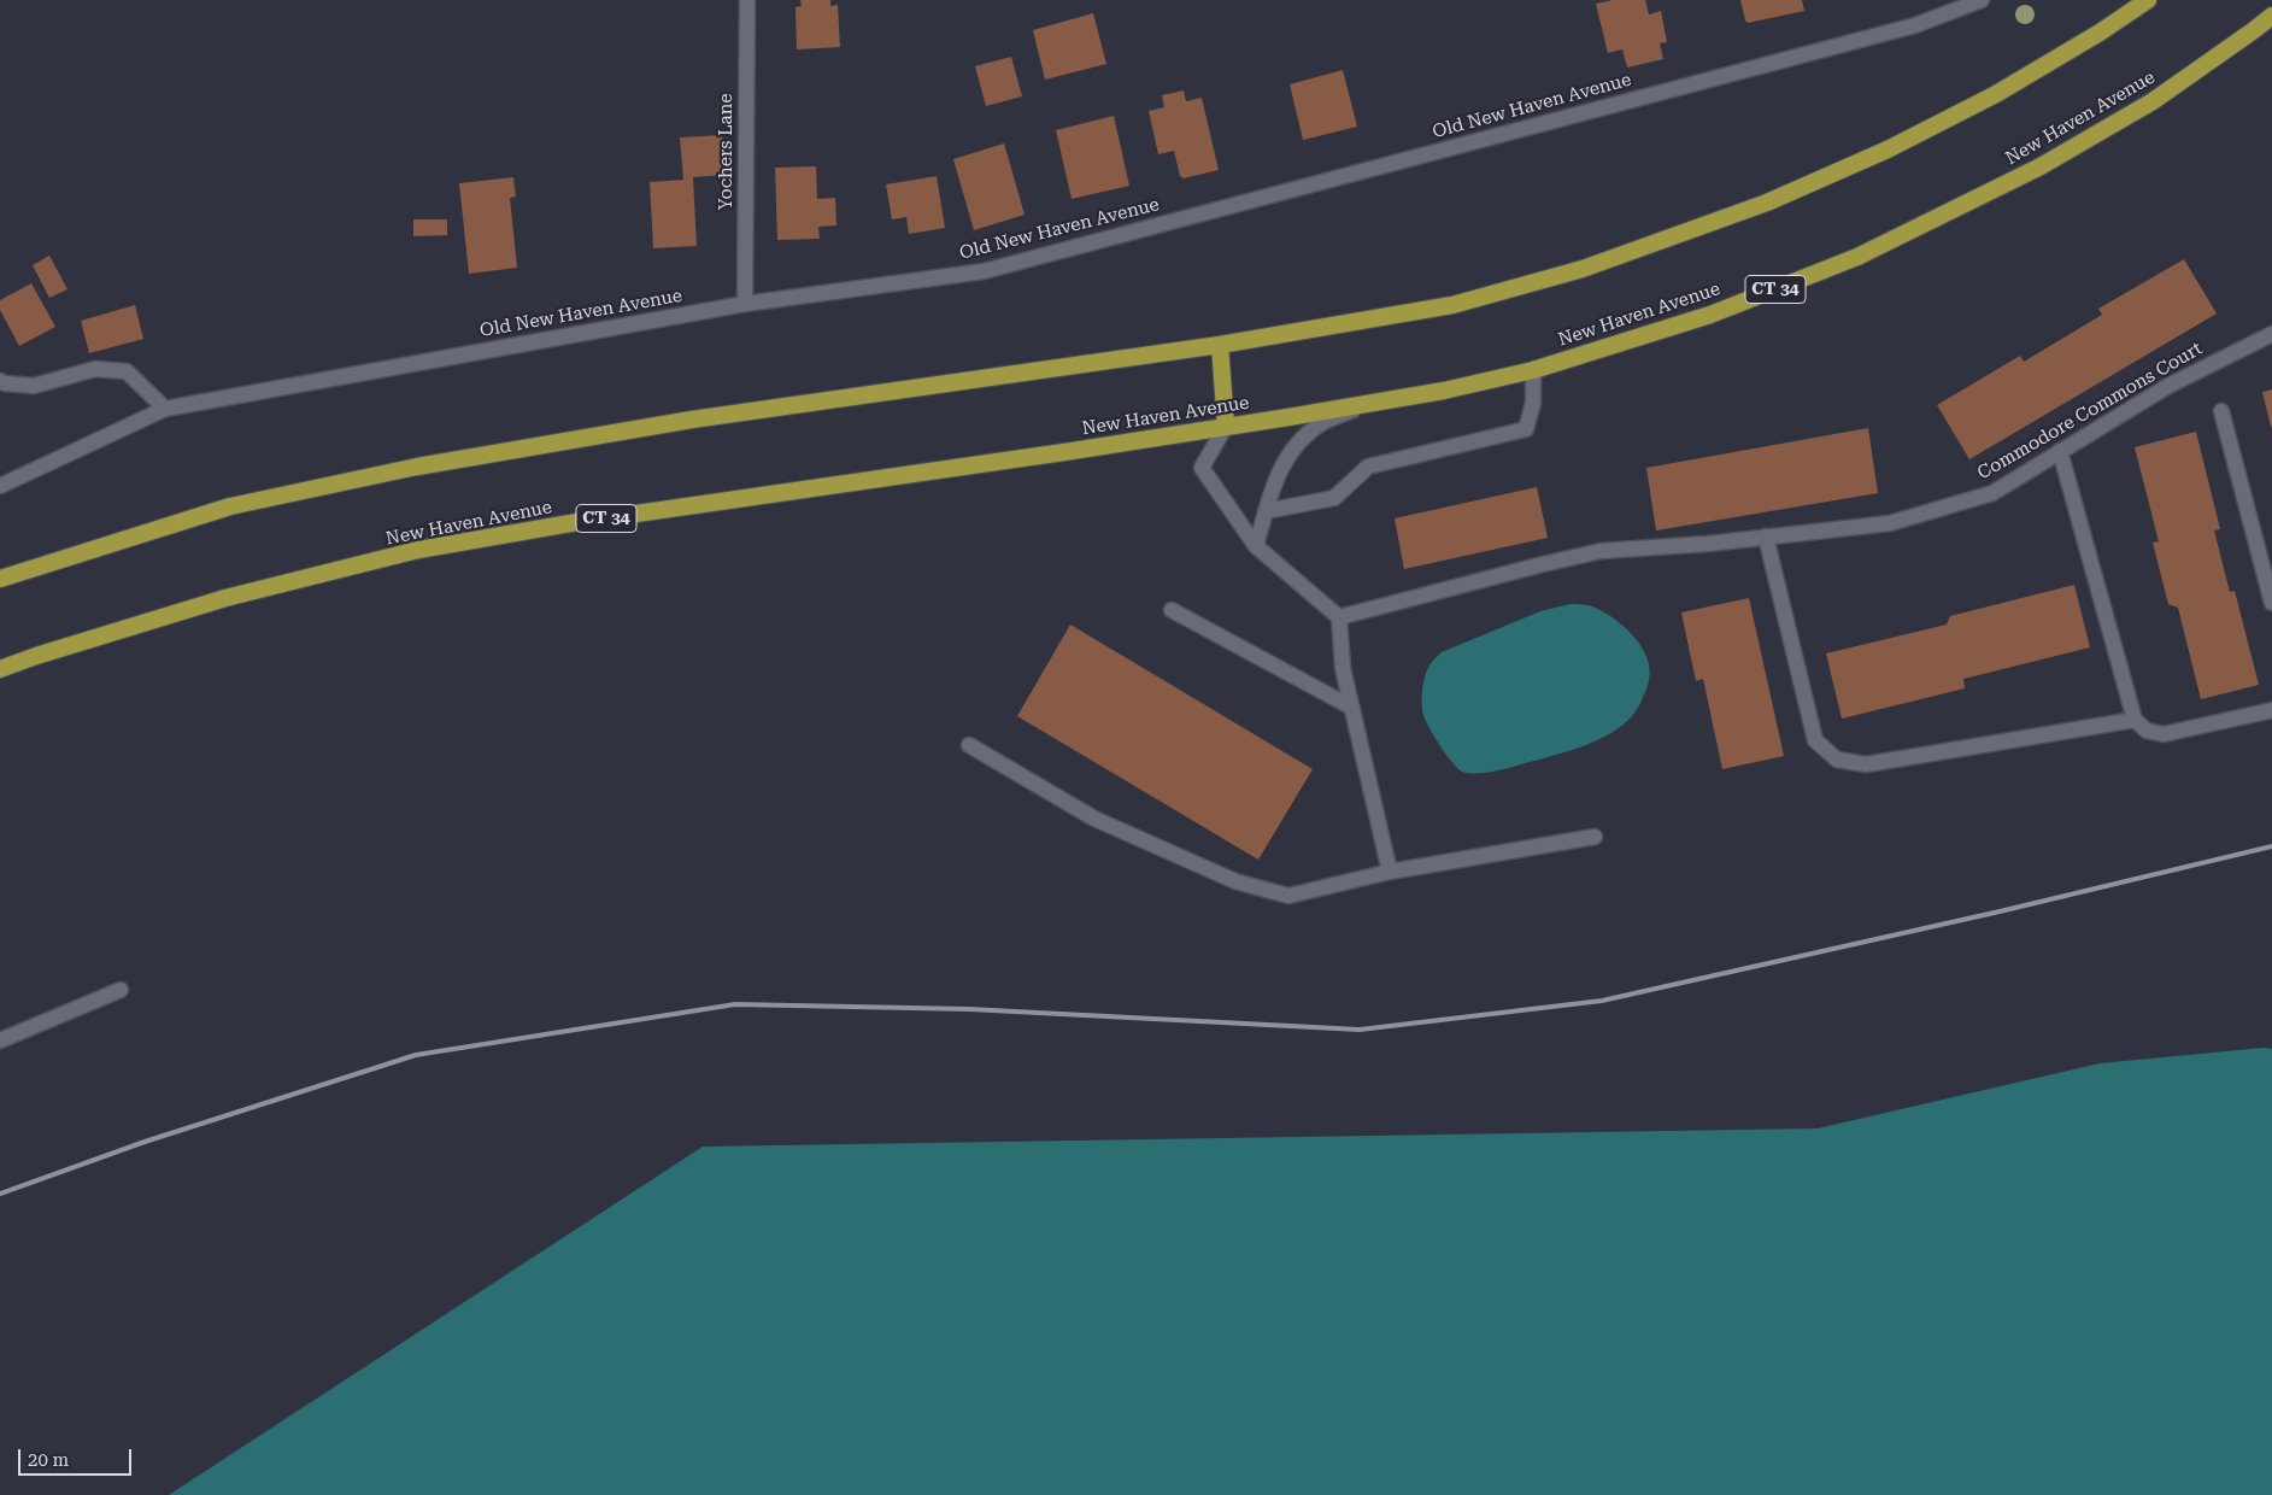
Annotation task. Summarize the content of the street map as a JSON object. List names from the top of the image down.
{
  "streets": {
    "highway": ["New Haven Avenue", "CT 34"],
    "street": ["Old New Haven Avenue", "Yochers Lane", "Commodore Commons Court"]
  },
  "crossings": [
    ["Old New Haven Avenue", "Yochers Lane"]
  ],
  "scale_bar": "20 m"
}
